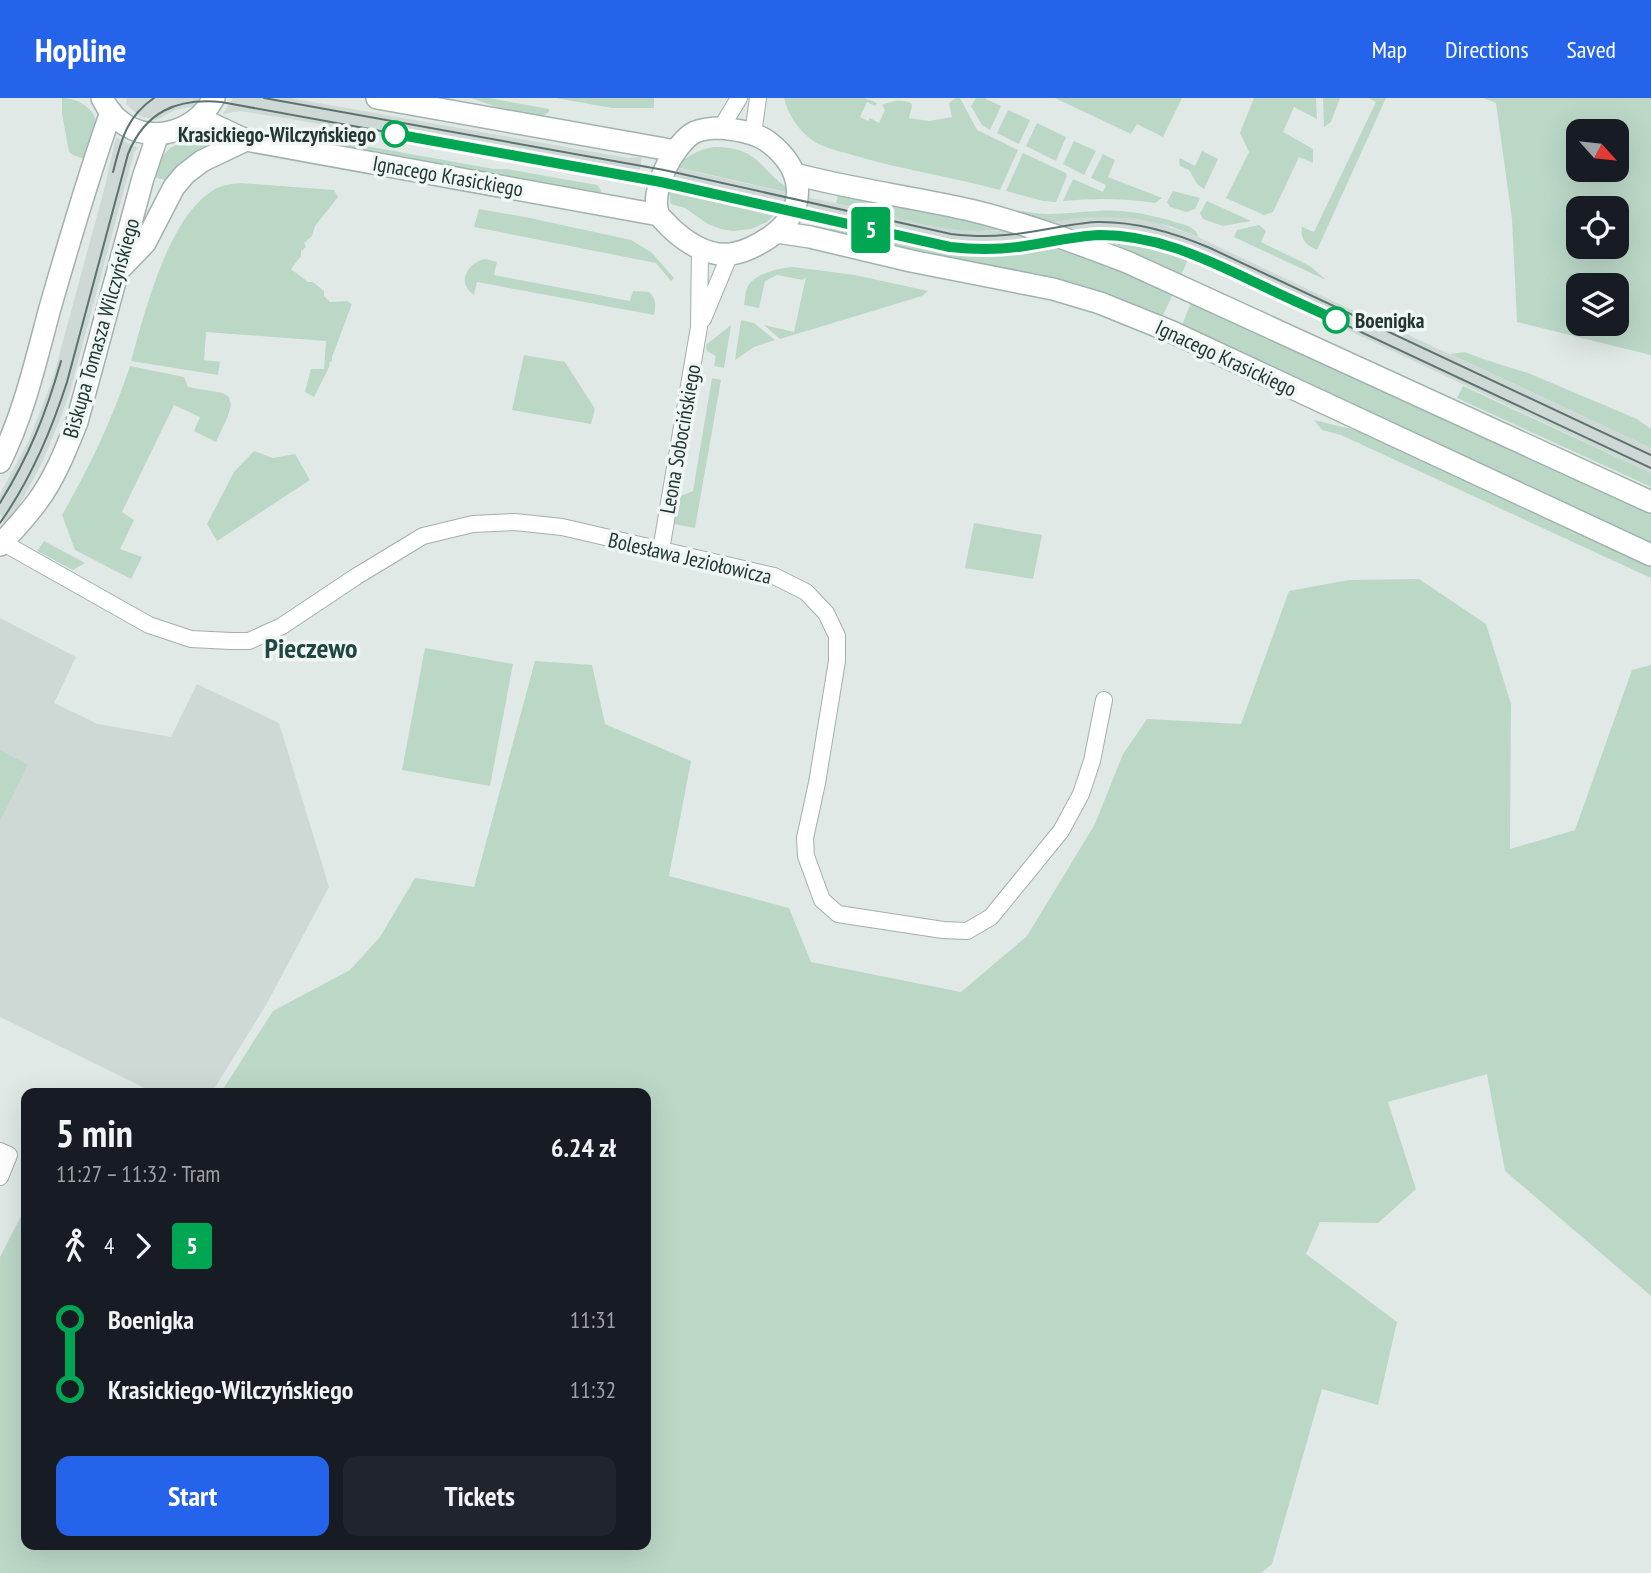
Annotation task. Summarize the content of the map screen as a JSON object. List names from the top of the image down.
{
  "streets": {
    "main road": ["Ignacego Krasickiego", "Biskupa Tomasza Wilczyńskiego"],
    "street": ["Leona Sobocińskiego", "Bolesława Jeziołowicza"]
  },
  "crossings": [
    ["Ignacego Krasickiego", "Leona Sobocińskiego"],
    ["Biskupa Tomasza Wilczyńskiego", "Bolesława Jeziołowicza"],
    ["Leona Sobocińskiego", "Bolesława Jeziołowicza"]
  ],
  "districts": ["Pieczewo"],
  "places": ["Krasickiego-Wilczyńskiego", "Boenigka"],
  "lines": ["tram line 5"],
  "north": "bottom right",
  "page": {
    "header": "Hopline",
    "nav": ["Map", "Directions", "Saved"],
    "on_map": "5",
    "heading": ["5 min", "11:27 – 11:32 · Tram", "6.24 zł"],
    "legs": ["4", "5"],
    "list": [
      {
        "name": "Boenigka",
        "value": "11:31"
      },
      {
        "name": "Krasickiego-Wilczyńskiego",
        "value": "11:32"
      }
    ],
    "buttons": ["Start", "Tickets"]
  }
}
